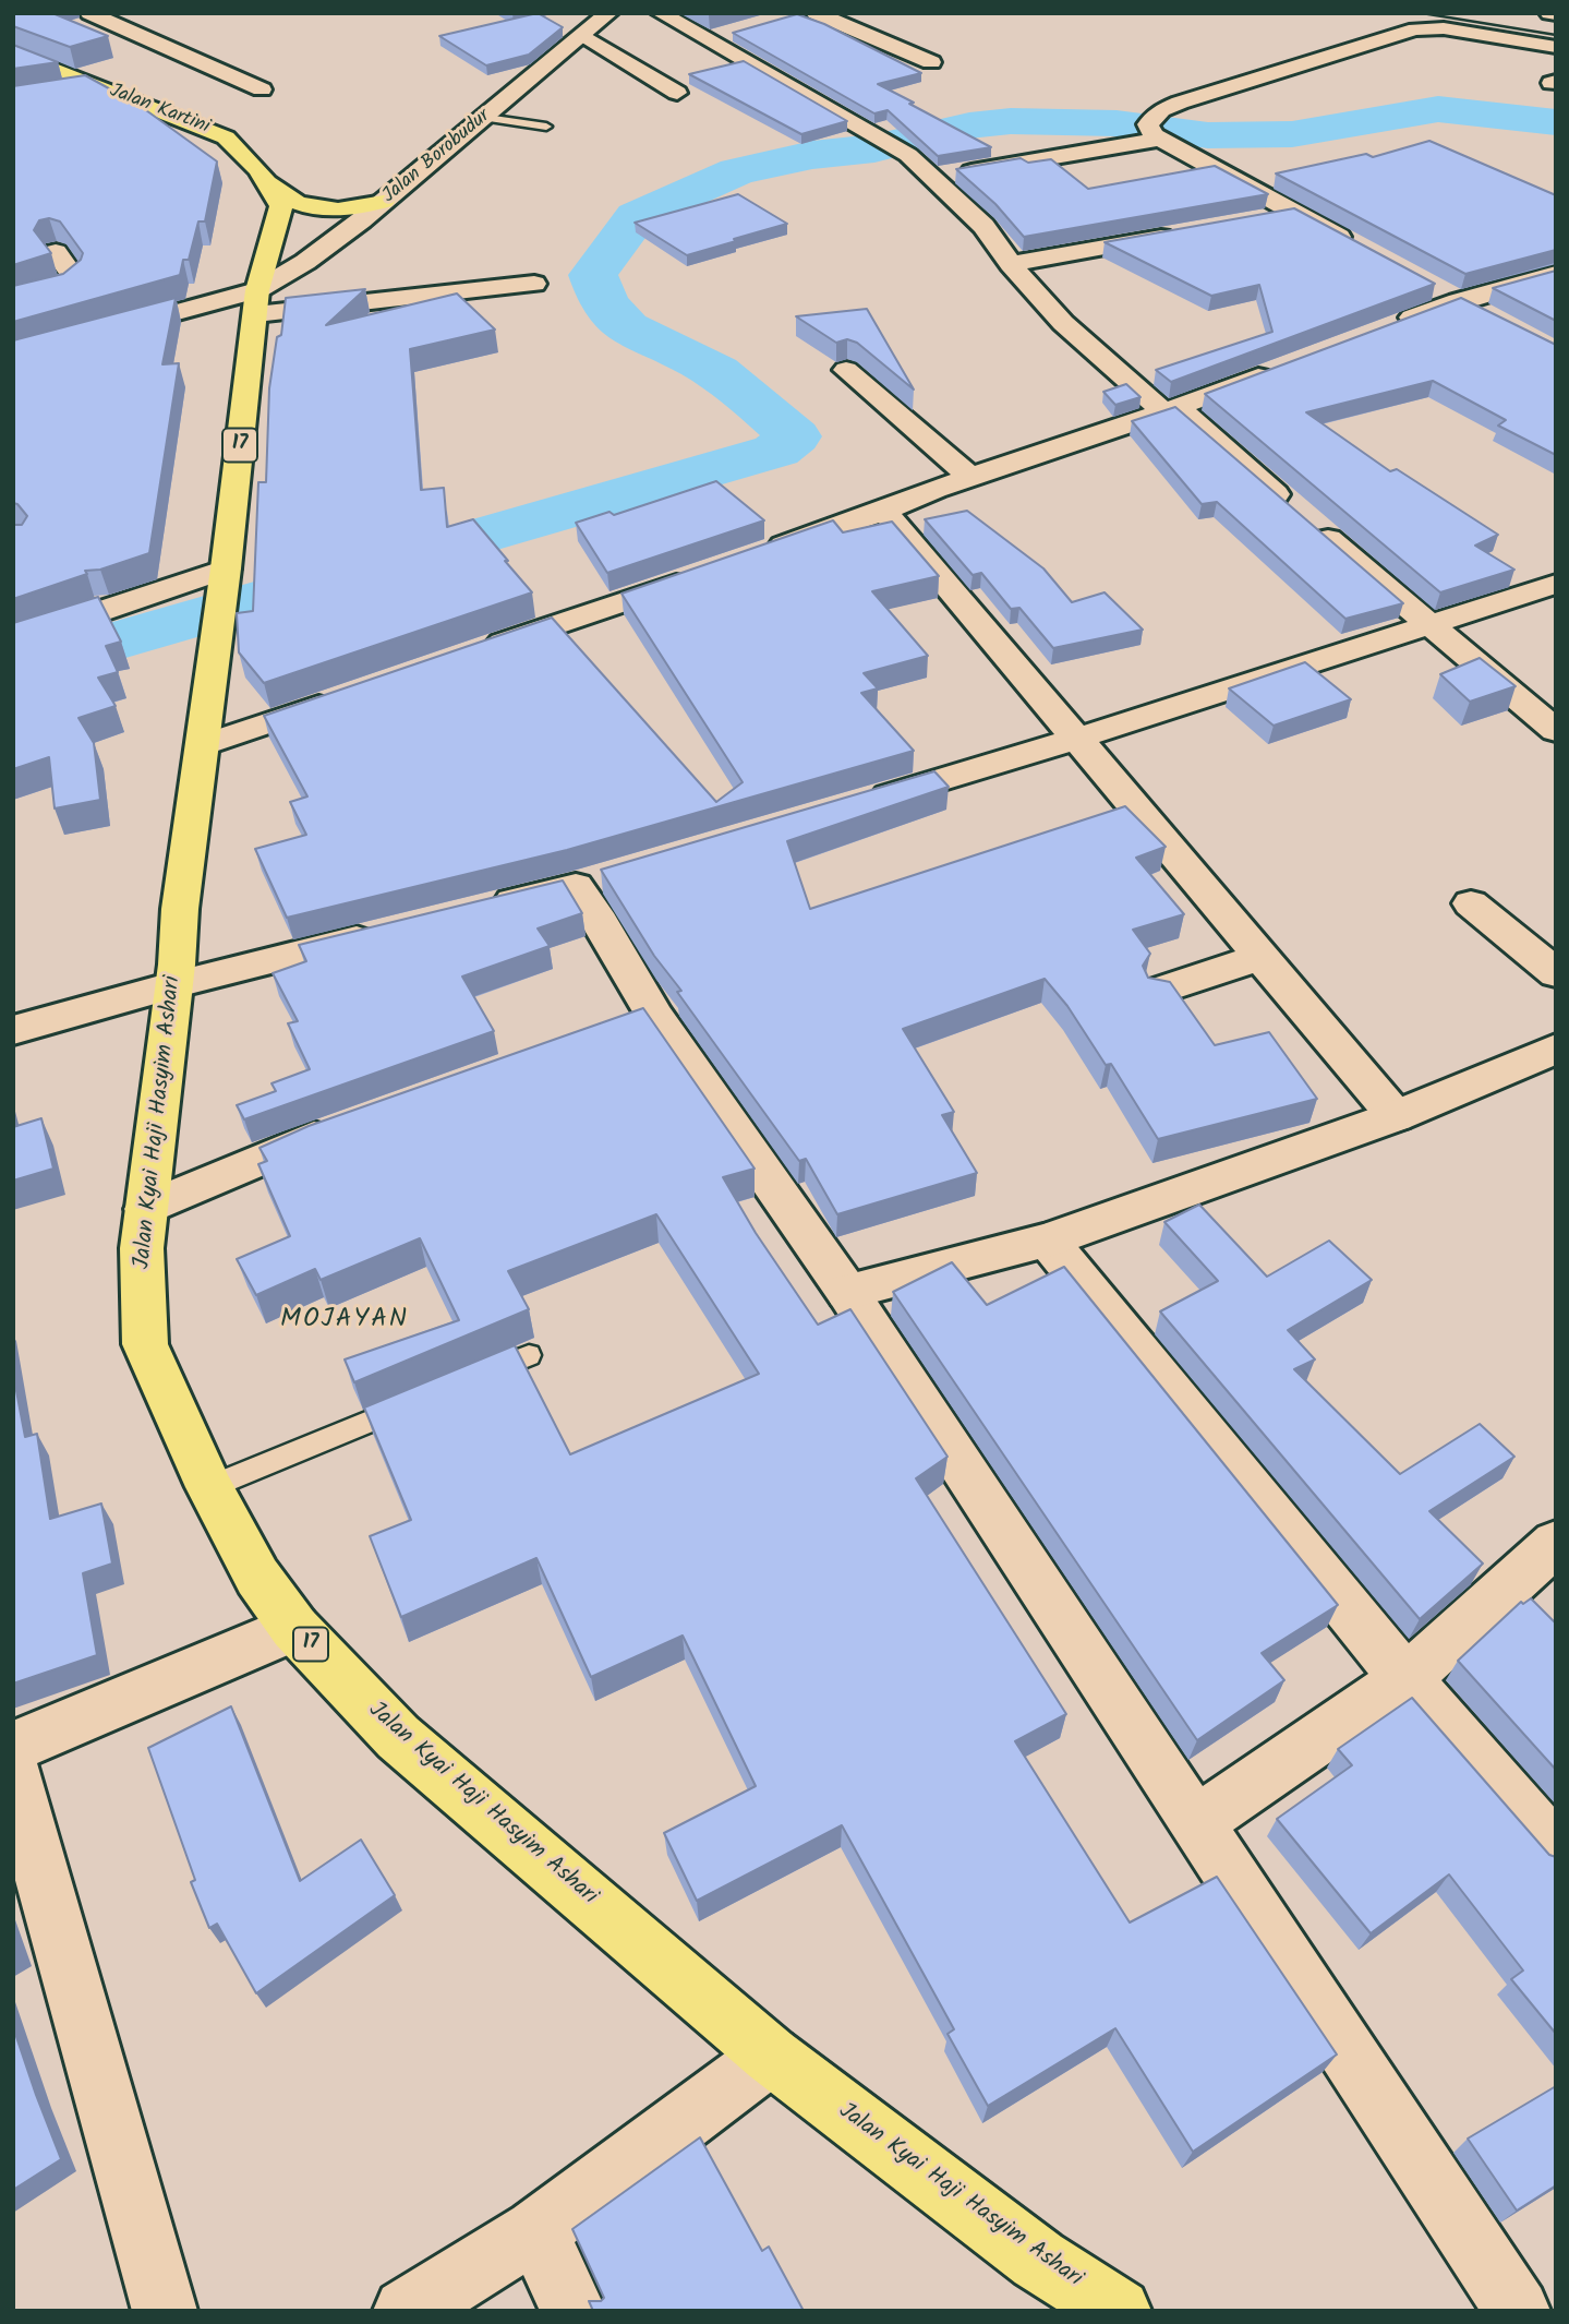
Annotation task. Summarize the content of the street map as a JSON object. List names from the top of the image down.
{
  "streets": {
    "highway": ["Jalan Kartini", "17", "Jalan Kyai Haji Hasyim Ashari"],
    "street": ["Jalan Borobudur"]
  },
  "crossings": [
    ["Jalan Kartini", "Jalan Borobudur"],
    ["Jalan Kartini", "Jalan Kyai Haji Hasyim Ashari"],
    ["Jalan Borobudur", "Jalan Kyai Haji Hasyim Ashari"]
  ],
  "districts": ["MOJAYAN"]
}
